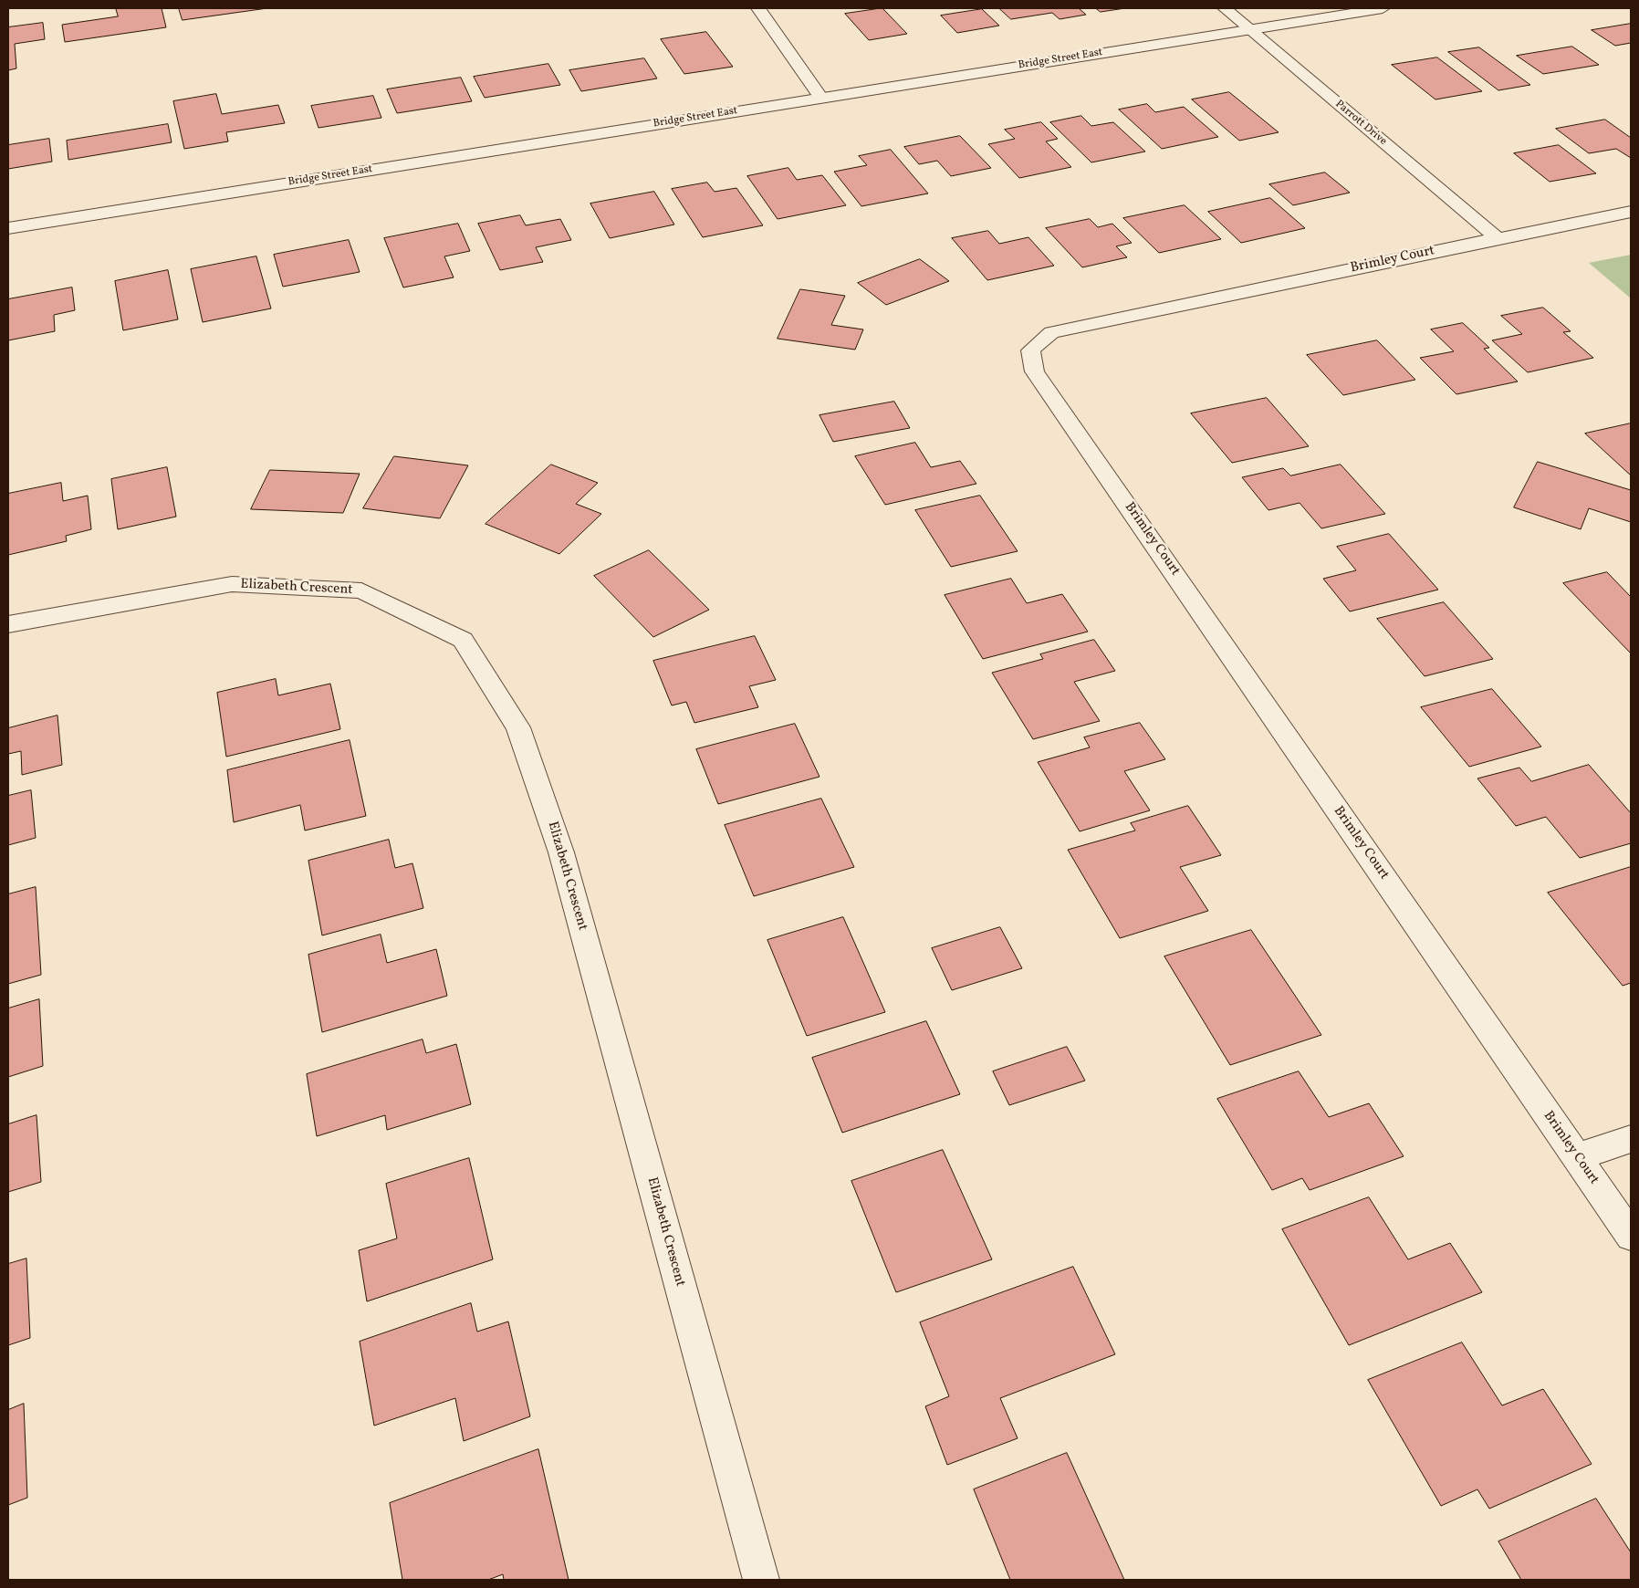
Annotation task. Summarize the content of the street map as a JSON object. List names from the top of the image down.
{
  "streets": {
    "street": [
      "Bridge Street East",
      "Parrott Drive",
      "Brimley Court",
      "Elizabeth Crescent"
    ]
  },
  "crossings": [
    ["Bridge Street East", "Parrott Drive"],
    ["Parrott Drive", "Brimley Court"]
  ]
}
